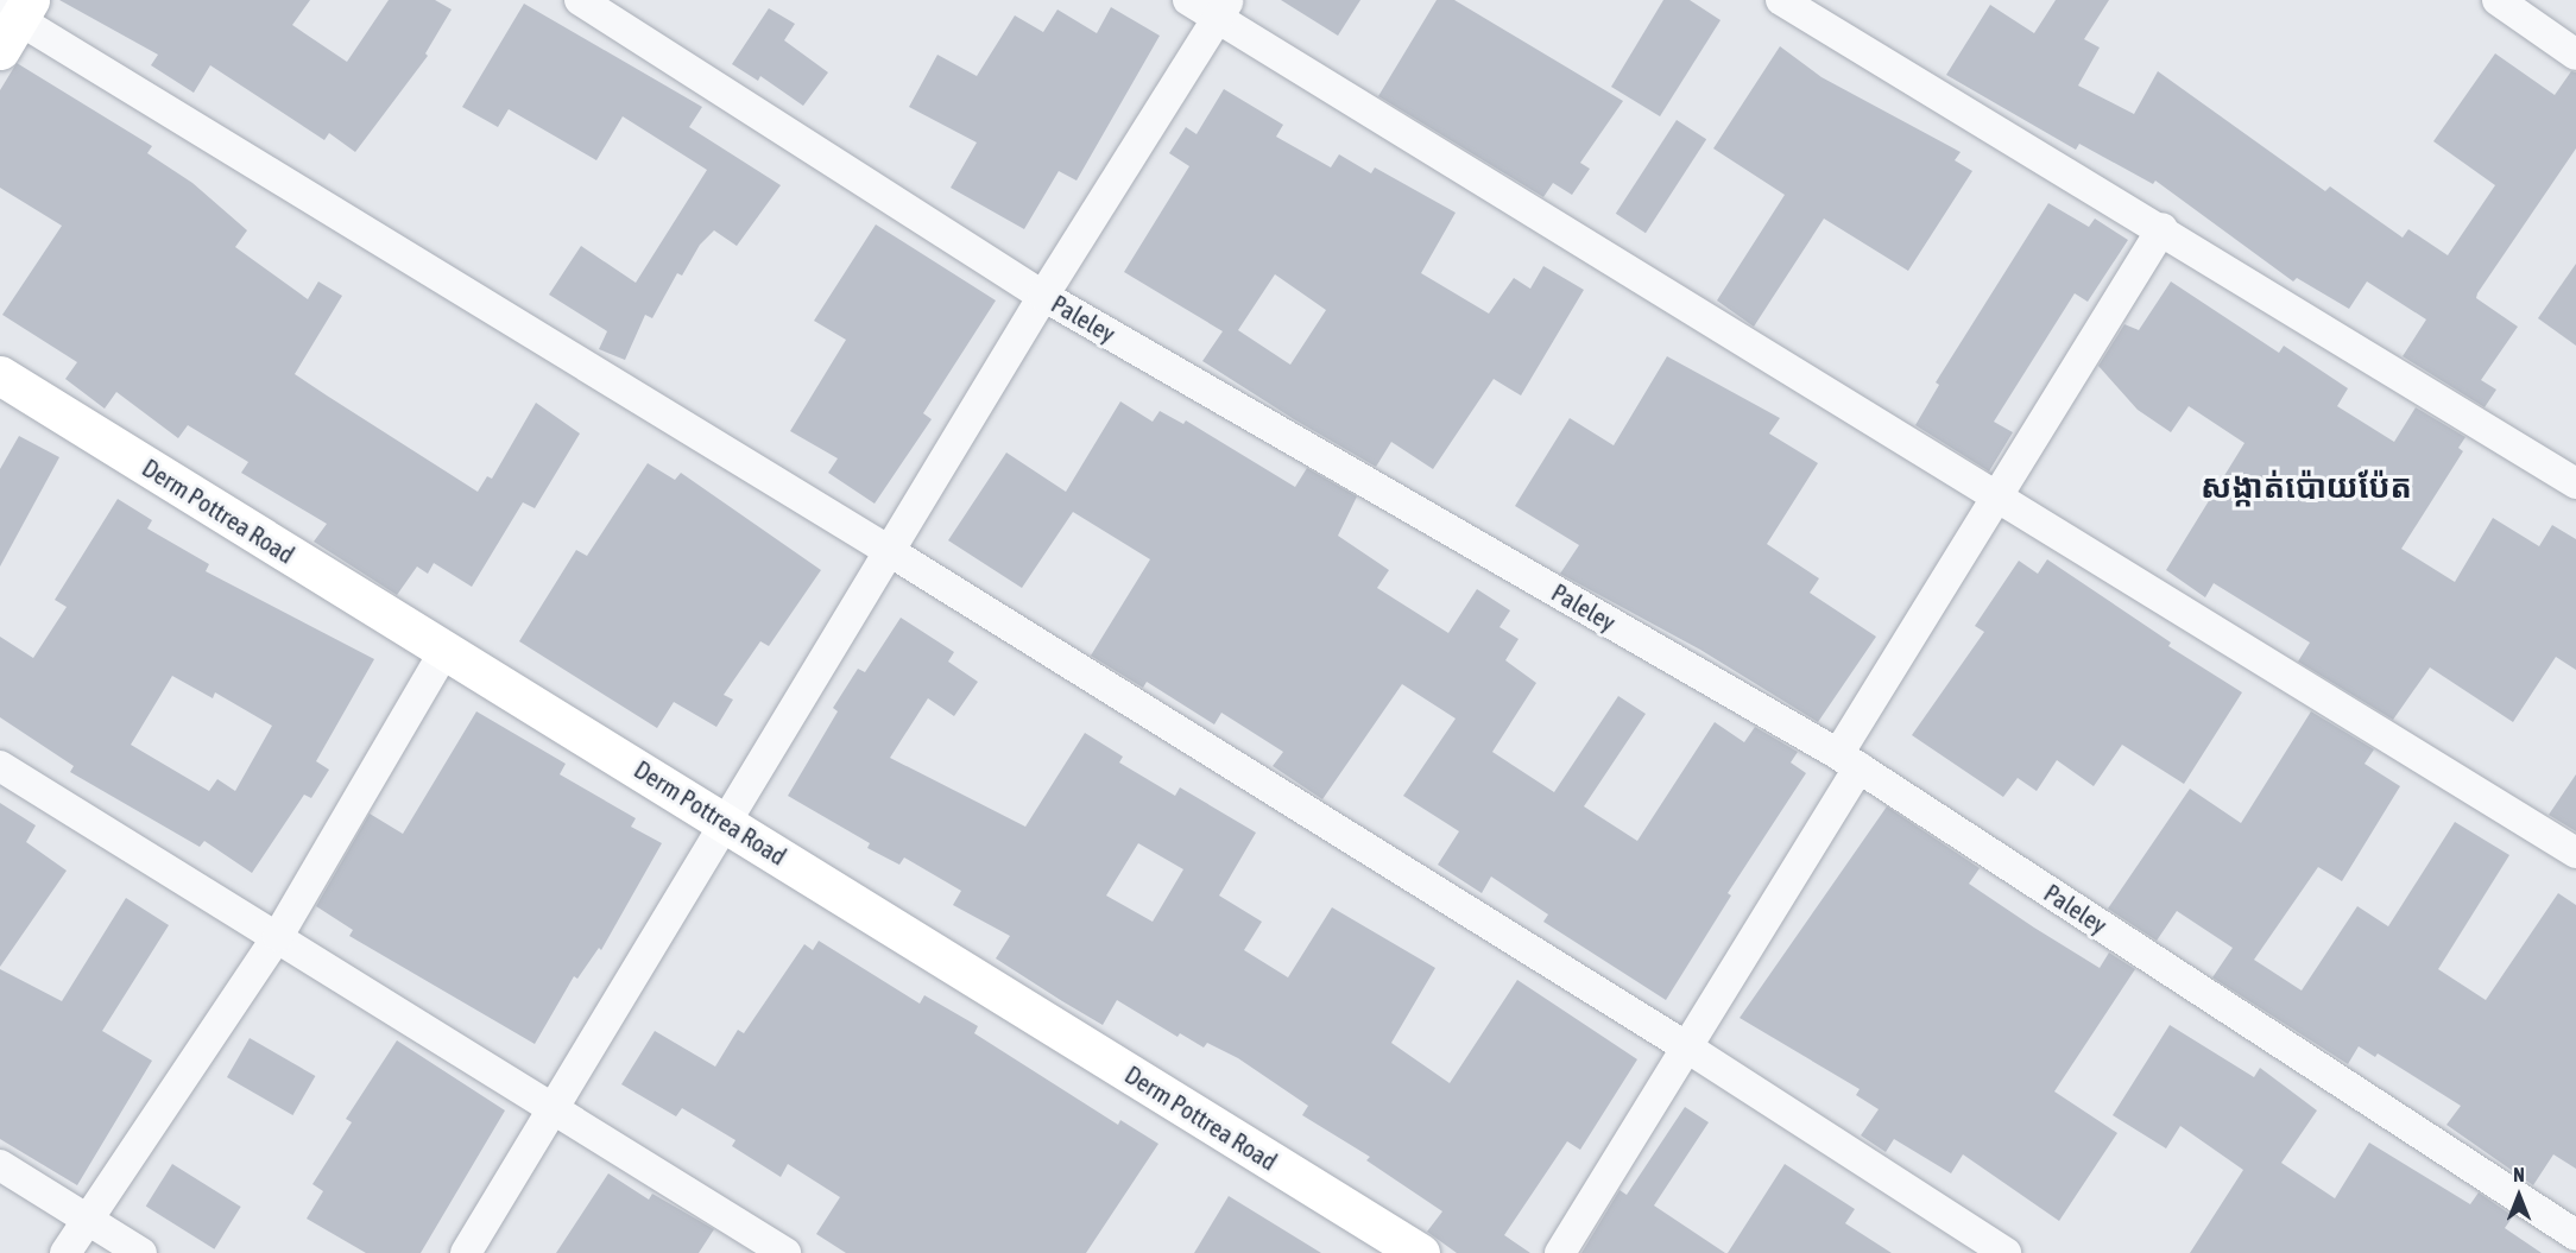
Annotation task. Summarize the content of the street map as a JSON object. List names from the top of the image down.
{
  "streets": {
    "street": ["Paleley", "Derm Pottrea Road"]
  },
  "districts": ["សង្កាត់ប៉ោយប៉ែត"],
  "north": "top"
}
